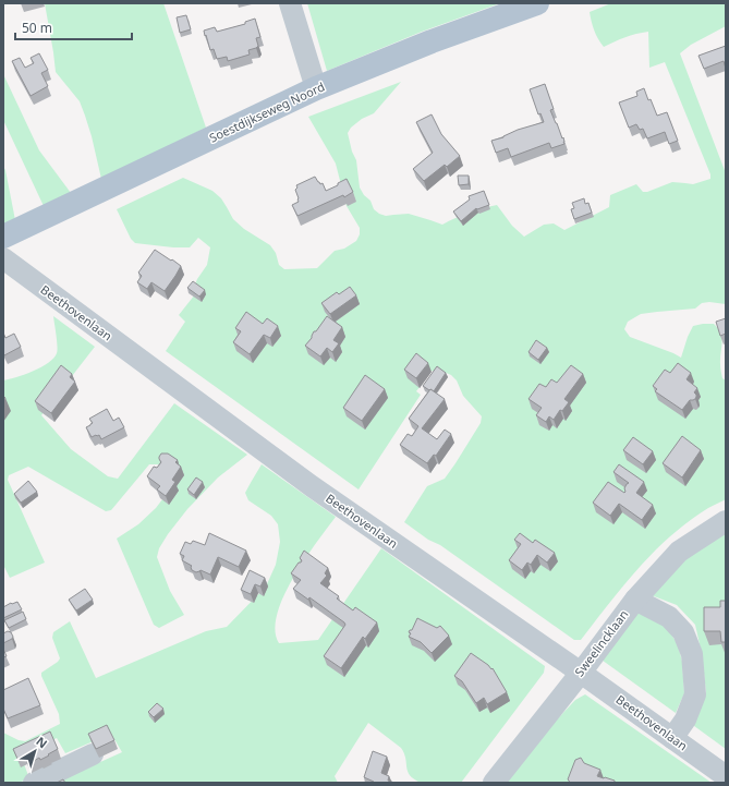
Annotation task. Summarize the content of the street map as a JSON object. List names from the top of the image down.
{
  "streets": {
    "main road": ["Soestdijkseweg Noord"],
    "street": ["Beethovenlaan", "Sweelincklaan"]
  },
  "crossings": [
    ["Beethovenlaan", "Sweelincklaan"]
  ],
  "scale_bar": "50 m",
  "north": "top right"
}
